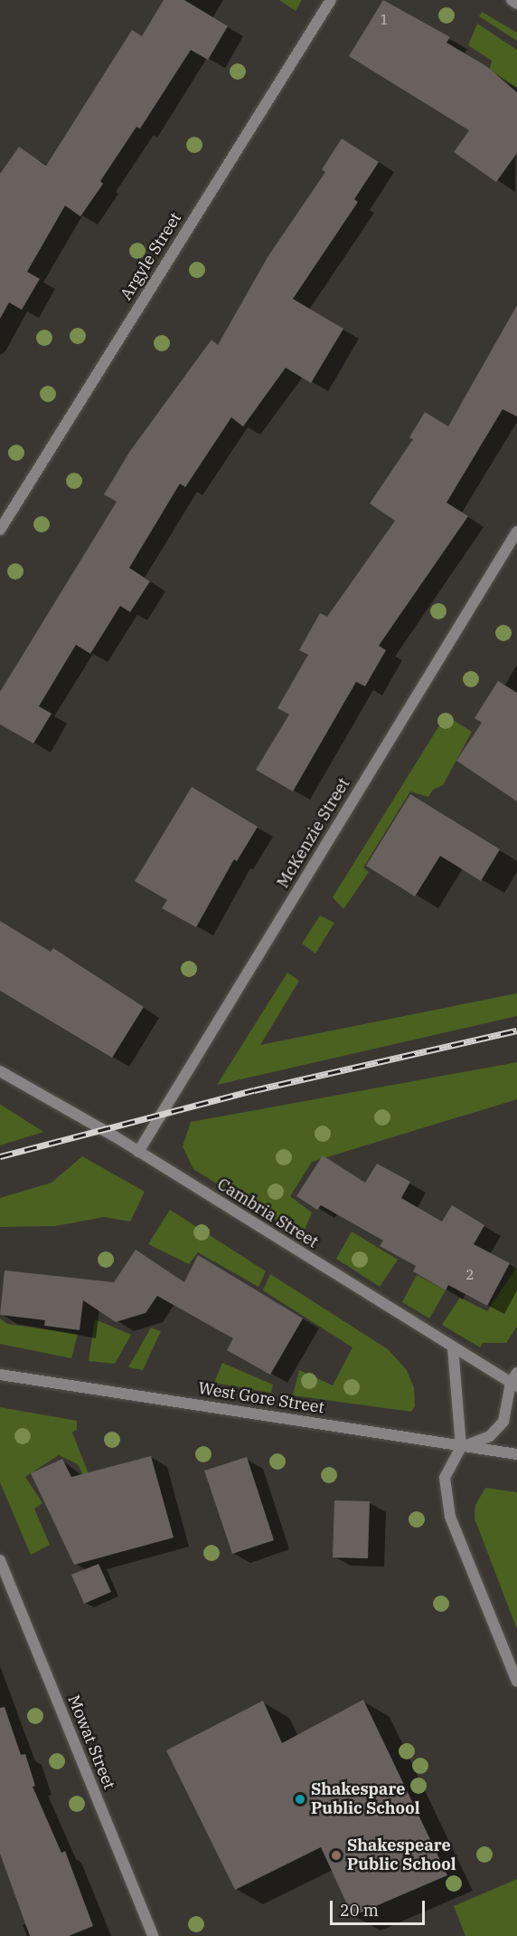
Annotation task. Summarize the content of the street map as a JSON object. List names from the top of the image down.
{
  "streets": {
    "street": [
      "Argyle Street",
      "McKenzie Street",
      "Cambria Street",
      "West Gore Street",
      "Mowat Street"
    ]
  },
  "crossings": [
    ["McKenzie Street", "Cambria Street"]
  ],
  "places": ["Shakespare Public School", "Shakespeare Public School"],
  "house_numbers": ["1", "2"],
  "scale_bar": "20 m"
}
